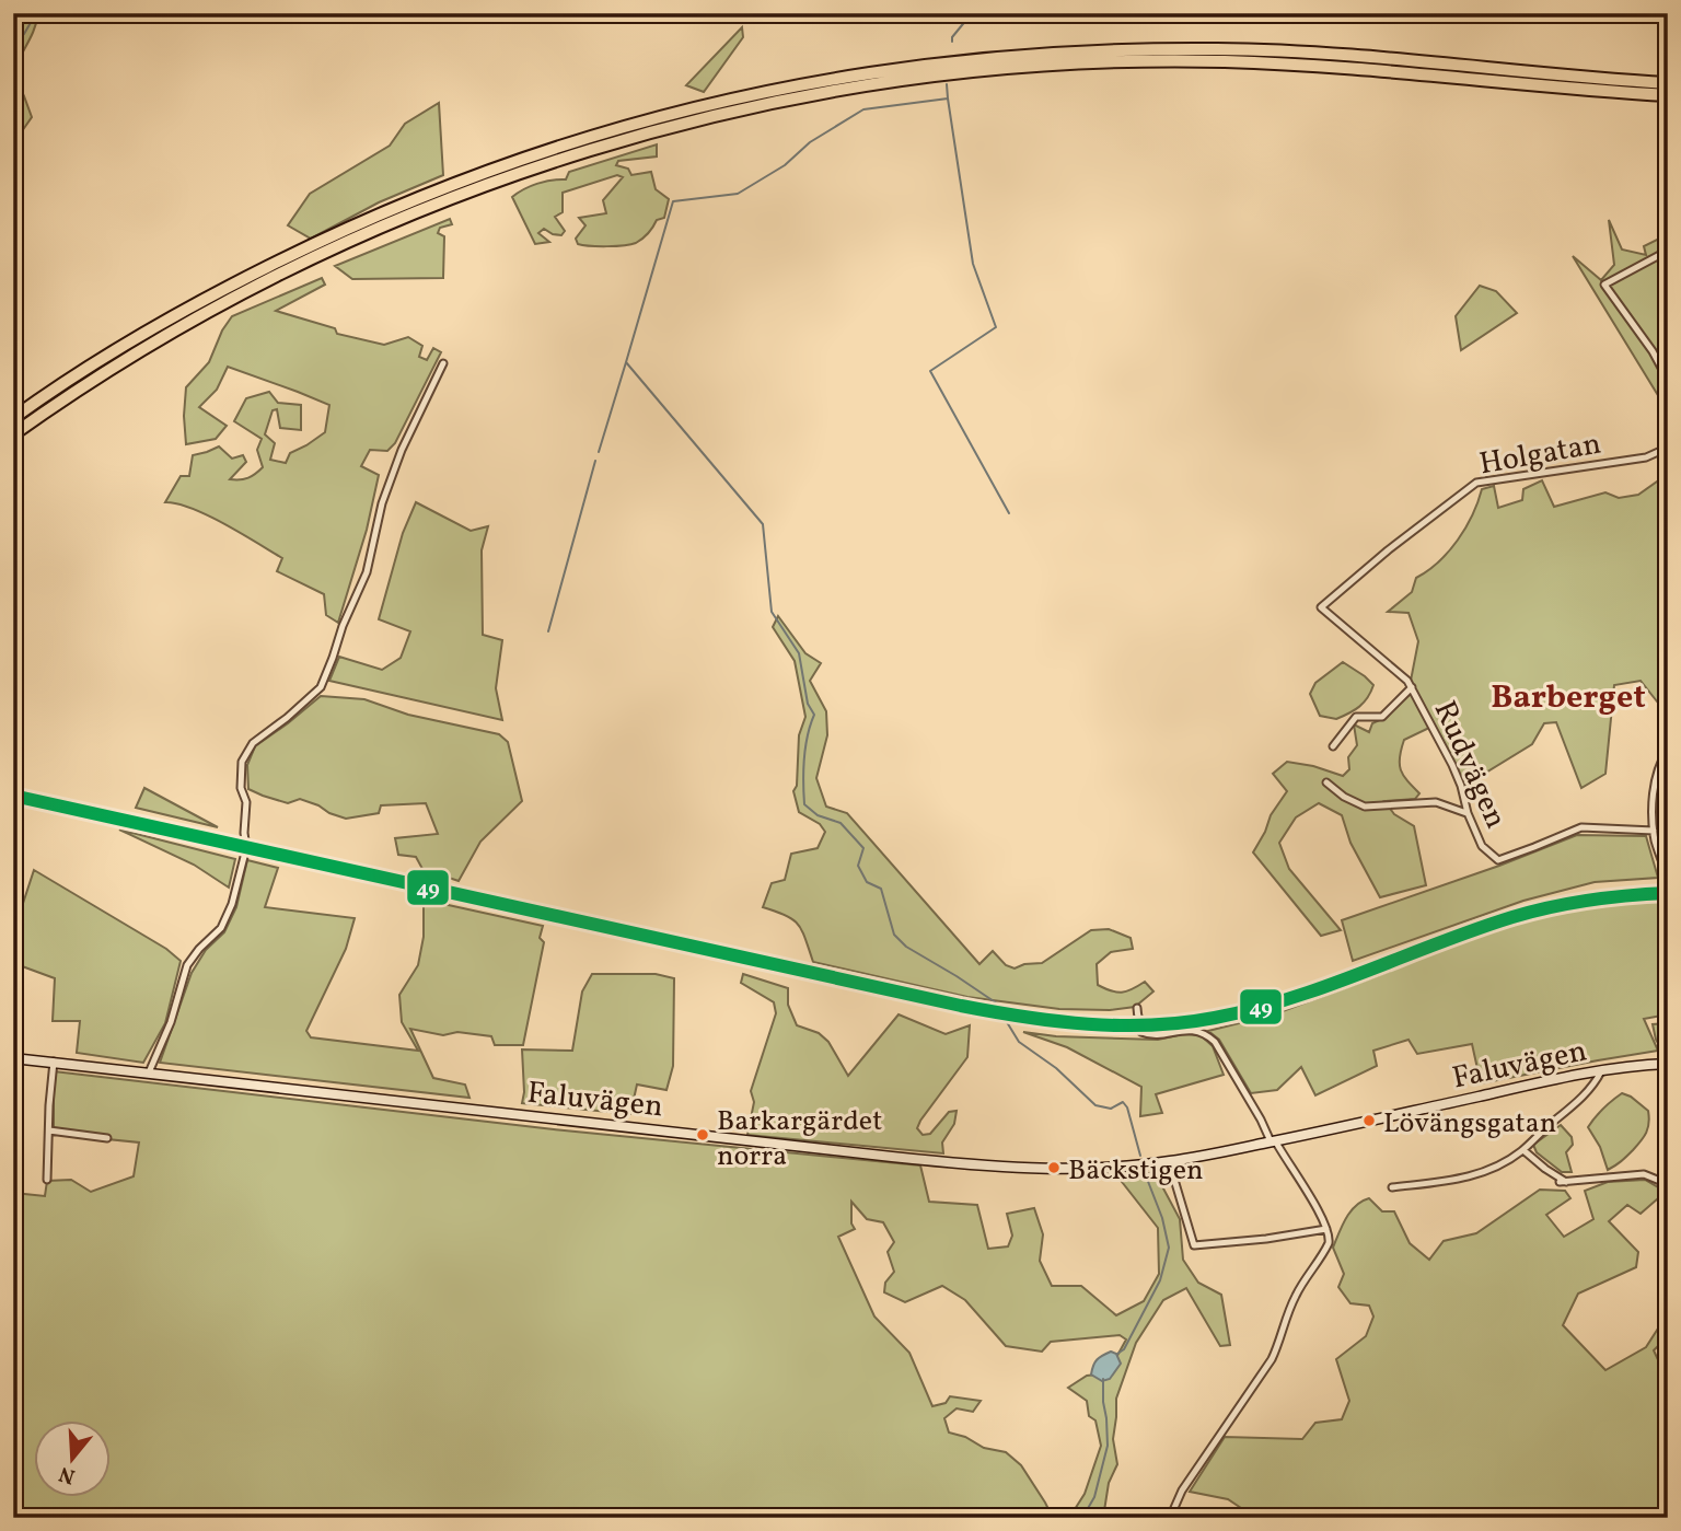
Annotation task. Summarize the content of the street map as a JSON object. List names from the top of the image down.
{
  "streets": {
    "street": ["Holgatan", "Rudvägen", "Faluvägen"]
  },
  "crossings": [
    ["Holgatan", "Rudvägen"]
  ],
  "districts": ["Barberget"],
  "places": ["Lövängsgatan", "Barkargärdet norra", "Bäckstigen"],
  "lines": ["transit line 49"],
  "north": "bottom"
}
